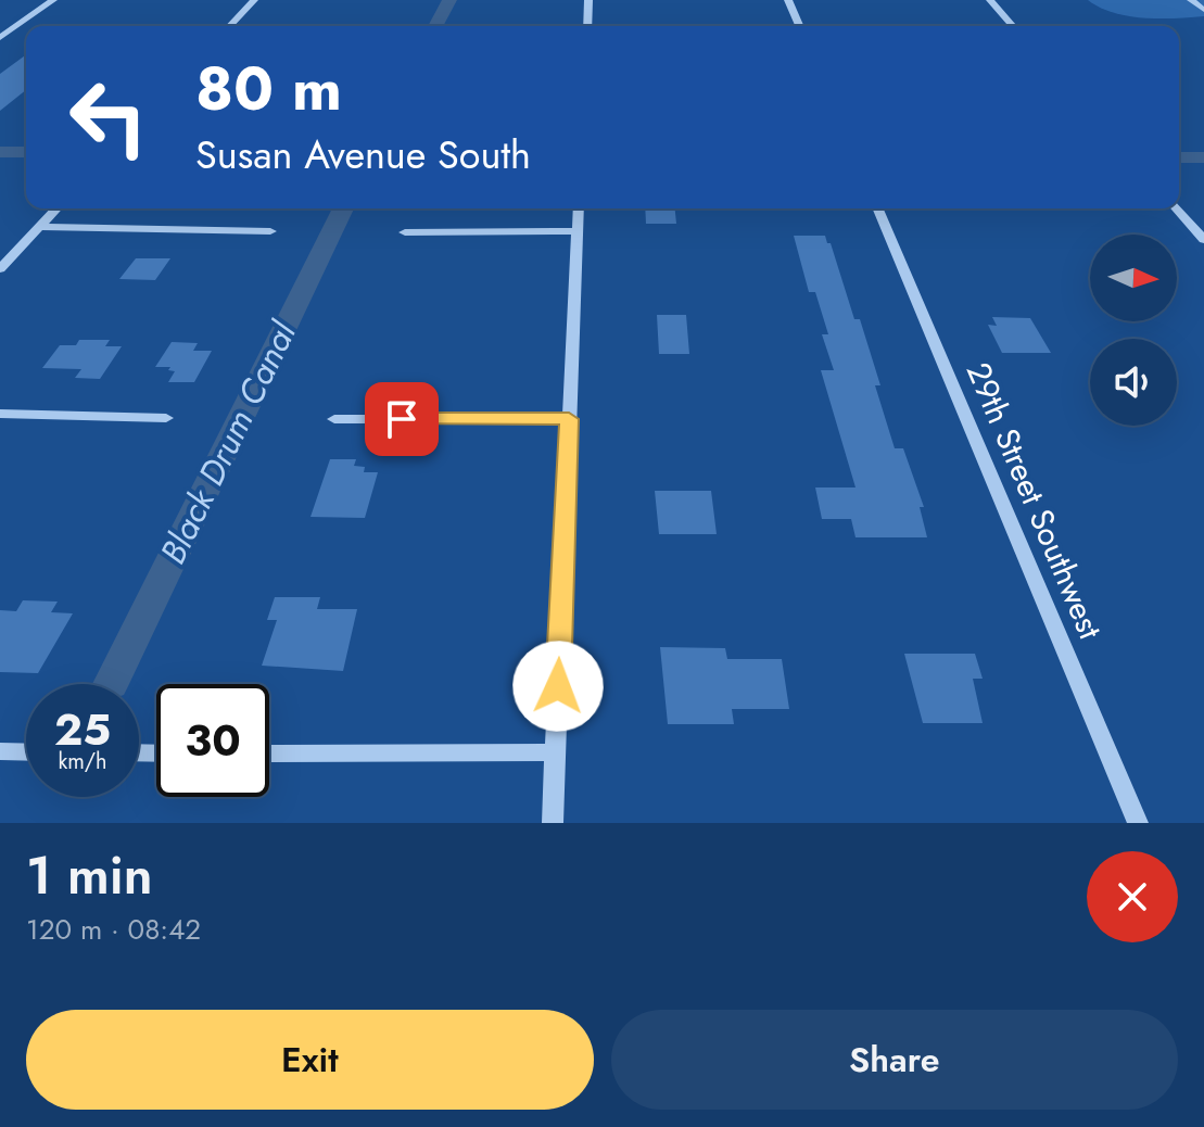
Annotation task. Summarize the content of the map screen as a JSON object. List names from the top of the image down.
{
  "streets": {
    "street": ["29th Street Southwest"]
  },
  "water": ["Black Drum Canal"],
  "north": "right",
  "page": {
    "turn": ["80 m", "Susan Avenue South"],
    "speed": "25 km/h",
    "limit": "30",
    "heading": ["1 min", "120 m · 08:42"],
    "buttons": ["Exit", "Share"]
  }
}
